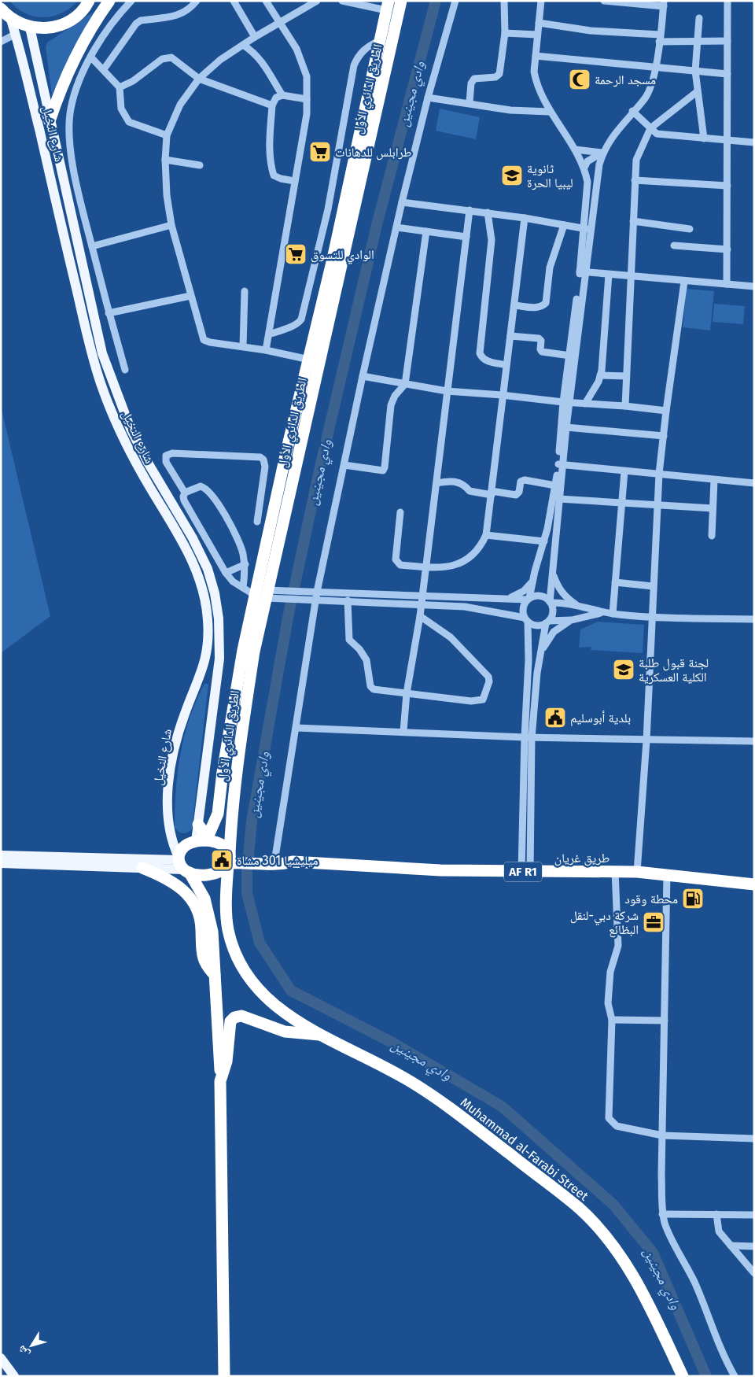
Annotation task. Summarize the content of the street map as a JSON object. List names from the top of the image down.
{
  "streets": {
    "highway": [
      "الطريق الدائري الأول",
      "طريق غريان",
      "AF R1",
      "Muhammad al-Farabi Street"
    ],
    "main road": ["شارع النخيل"]
  },
  "crossings": [
    ["الطريق الدائري الأول", "شارع النخيل"],
    ["الطريق الدائري الأول", "طريق غريان"],
    ["الطريق الدائري الأول", "Muhammad al-Farabi Street"],
    ["شارع النخيل", "طريق غريان"],
    ["شارع النخيل", "Muhammad al-Farabi Street"],
    ["طريق غريان", "Muhammad al-Farabi Street"]
  ],
  "water": ["وادي مجينين"],
  "places": {
    "mosque": ["مسجد الرحمة"],
    "supermarket": ["طرابلس للدهانات", "الوادي للتسوق"],
    "school or university": ["ثانوية ليبيا الحرة", "لجنة قبول طلبة الكلية العسكرية"],
    "public building": ["بلدية أبوسليم", "ميليشيا 301 مشاة"],
    "fuel station": ["محطة وقود"],
    "office": ["شركة دبي-لنقل البظائع"]
  },
  "north": "bottom left"
}
